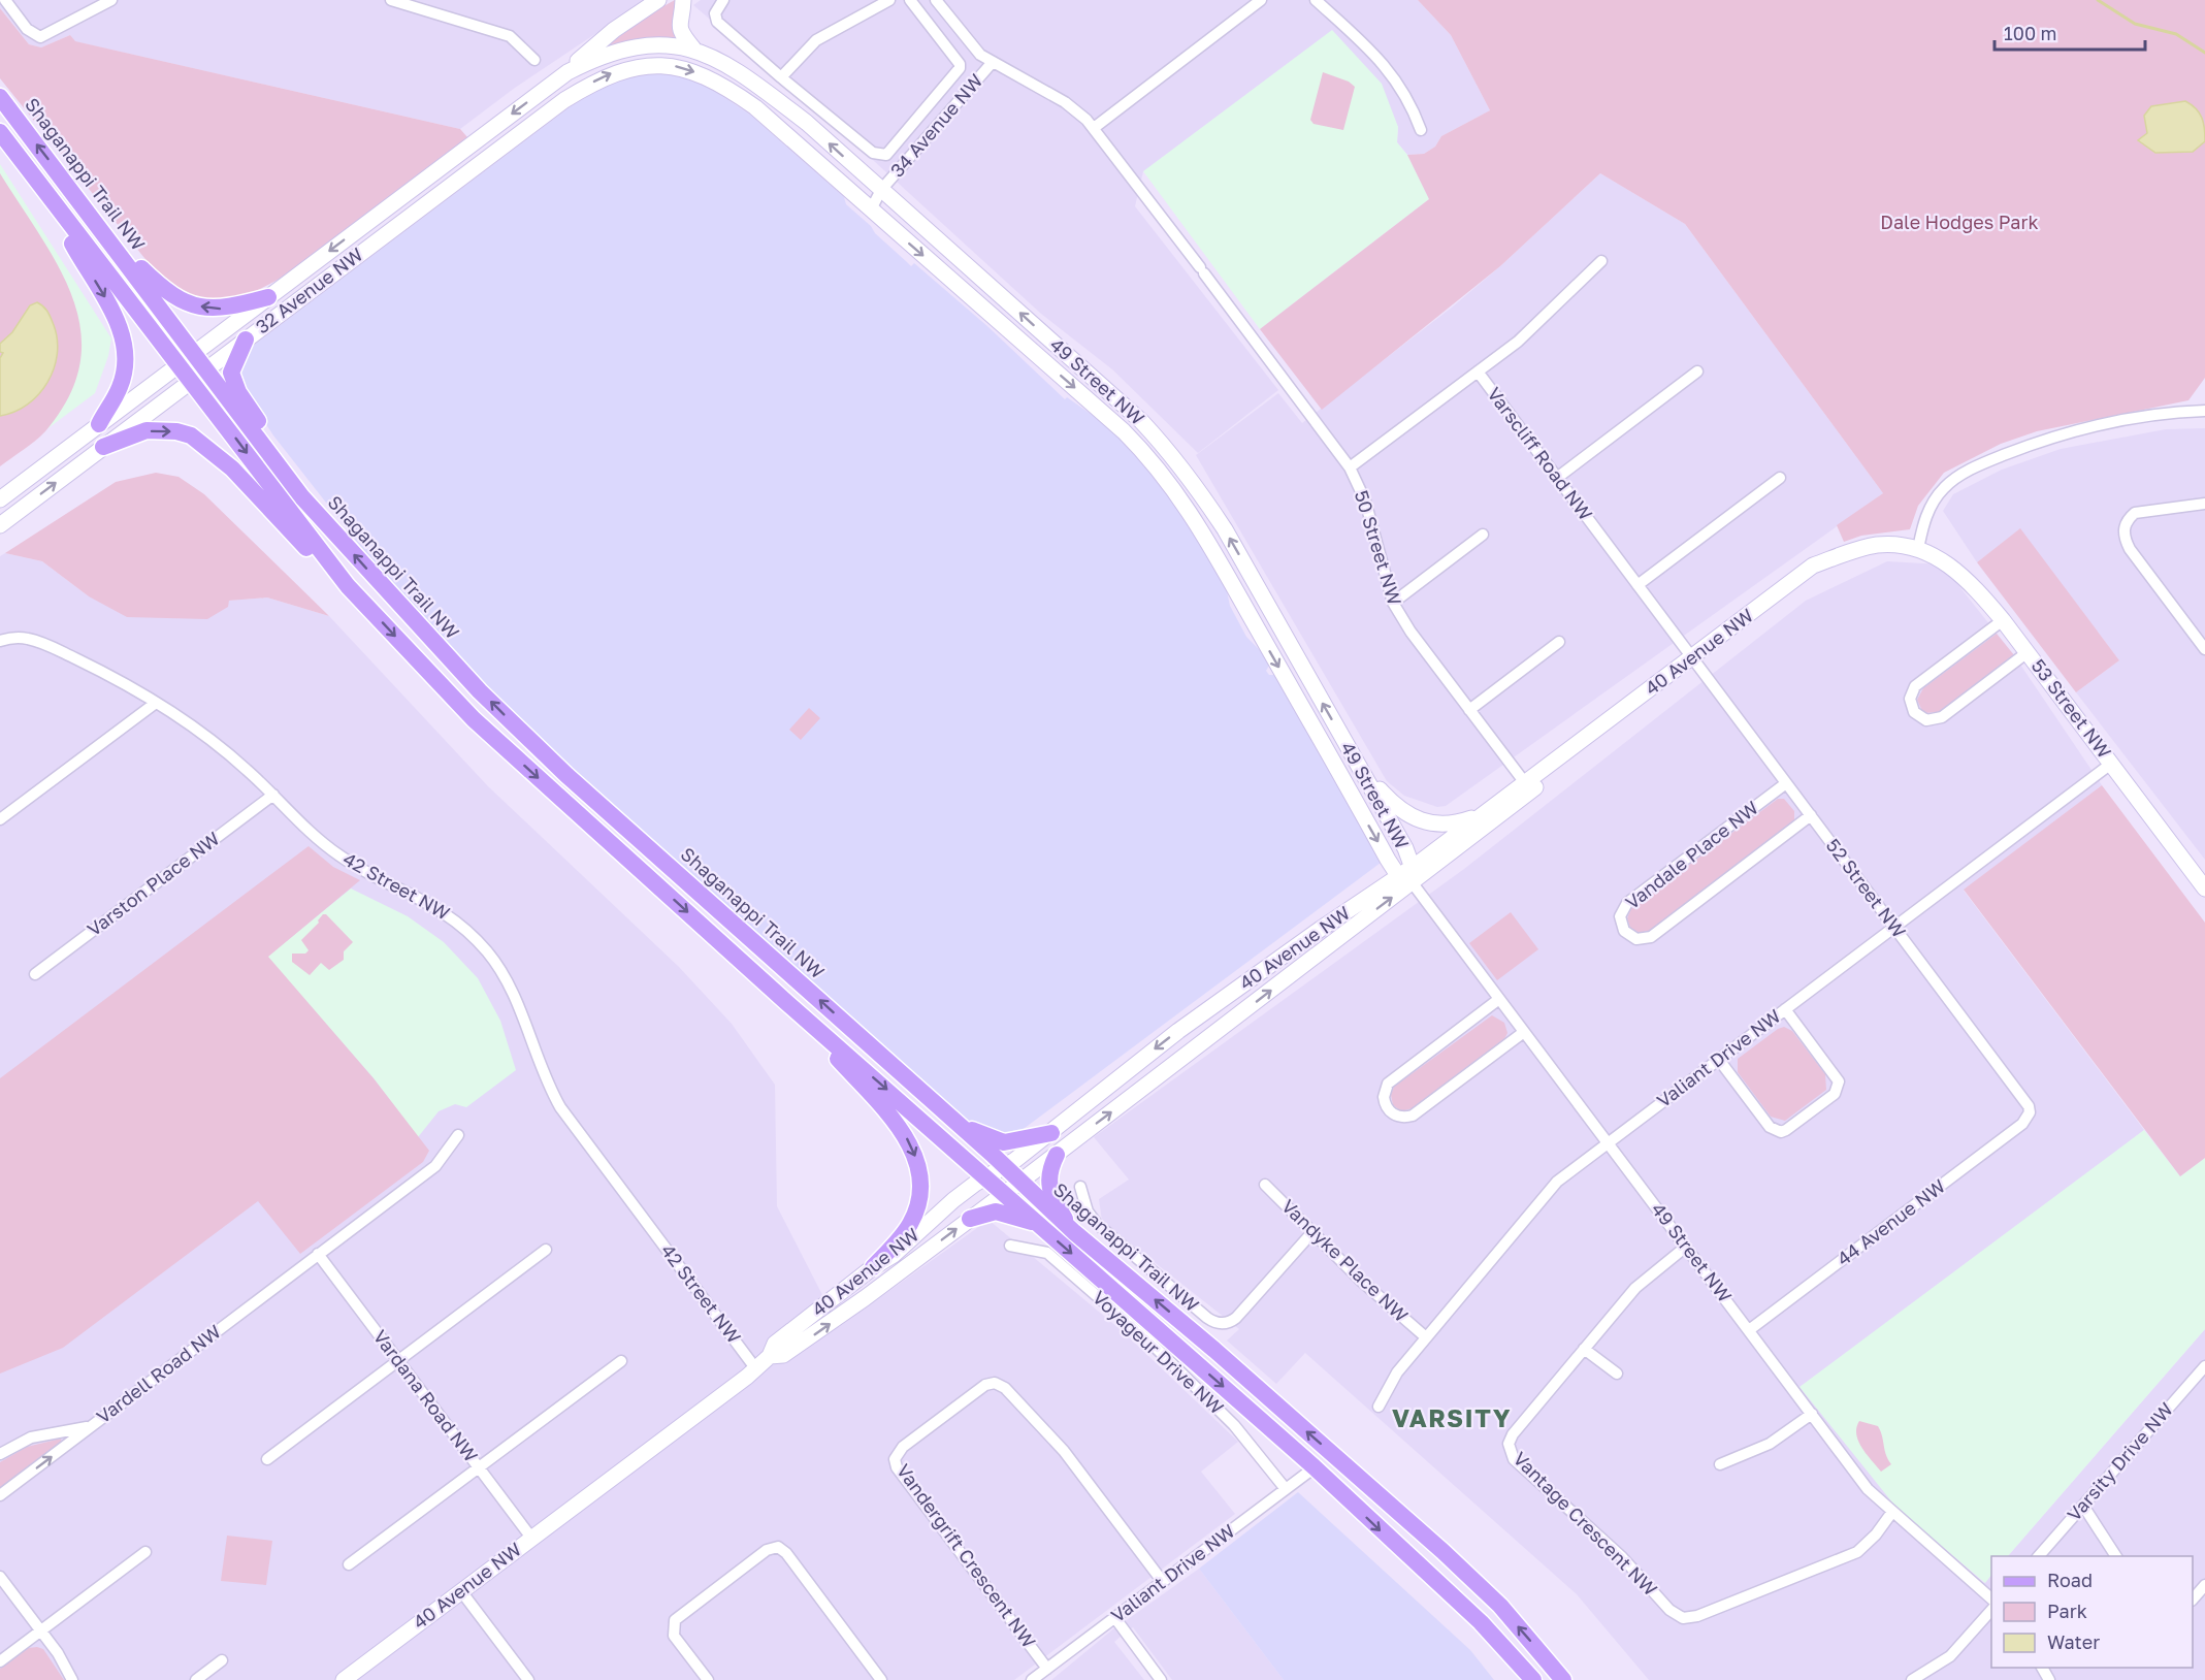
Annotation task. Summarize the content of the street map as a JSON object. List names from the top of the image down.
{
  "streets": {
    "main road": ["Shaganappi Trail NW"],
    "street": [
      "34 Avenue NW",
      "32 Avenue NW",
      "49 Street NW",
      "Varscliff Road NW",
      "50 Street NW",
      "40 Avenue NW",
      "53 Street NW",
      "Vandale Place NW",
      "Varston Place NW",
      "42 Street NW",
      "52 Street NW",
      "Valiant Drive NW",
      "44 Avenue NW",
      "Vandyke Place NW",
      "Voyageur Drive NW",
      "Vardell Road NW",
      "Vardana Road NW",
      "Varsity Drive NW",
      "Vantage Crescent NW",
      "Vandergrift Crescent NW"
    ]
  },
  "crossings": [
    ["34 Avenue NW", "49 Street NW"],
    ["34 Avenue NW", "50 Street NW"],
    ["Shaganappi Trail NW", "32 Avenue NW"],
    ["Shaganappi Trail NW", "40 Avenue NW"],
    ["Shaganappi Trail NW", "Valiant Drive NW"],
    ["32 Avenue NW", "49 Street NW"],
    ["49 Street NW", "40 Avenue NW"],
    ["49 Street NW", "Valiant Drive NW"],
    ["49 Street NW", "44 Avenue NW"],
    ["49 Street NW", "Vantage Crescent NW"],
    ["Varscliff Road NW", "50 Street NW"],
    ["Varscliff Road NW", "40 Avenue NW"],
    ["Varscliff Road NW", "52 Street NW"],
    ["50 Street NW", "40 Avenue NW"],
    ["40 Avenue NW", "53 Street NW"],
    ["40 Avenue NW", "42 Street NW"],
    ["40 Avenue NW", "52 Street NW"],
    ["40 Avenue NW", "Vardana Road NW"],
    ["53 Street NW", "Valiant Drive NW"],
    ["Vandale Place NW", "52 Street NW"],
    ["Varston Place NW", "42 Street NW"],
    ["52 Street NW", "Valiant Drive NW"],
    ["52 Street NW", "44 Avenue NW"],
    ["Valiant Drive NW", "Vandyke Place NW"],
    ["Valiant Drive NW", "Voyageur Drive NW"],
    ["Valiant Drive NW", "Vandergrift Crescent NW"],
    ["Vardell Road NW", "Vardana Road NW"]
  ],
  "districts": ["VARSITY"],
  "parks": ["Dale Hodges Park"],
  "legend": ["Road", "Park", "Water"],
  "scale_bar": "100 m"
}
